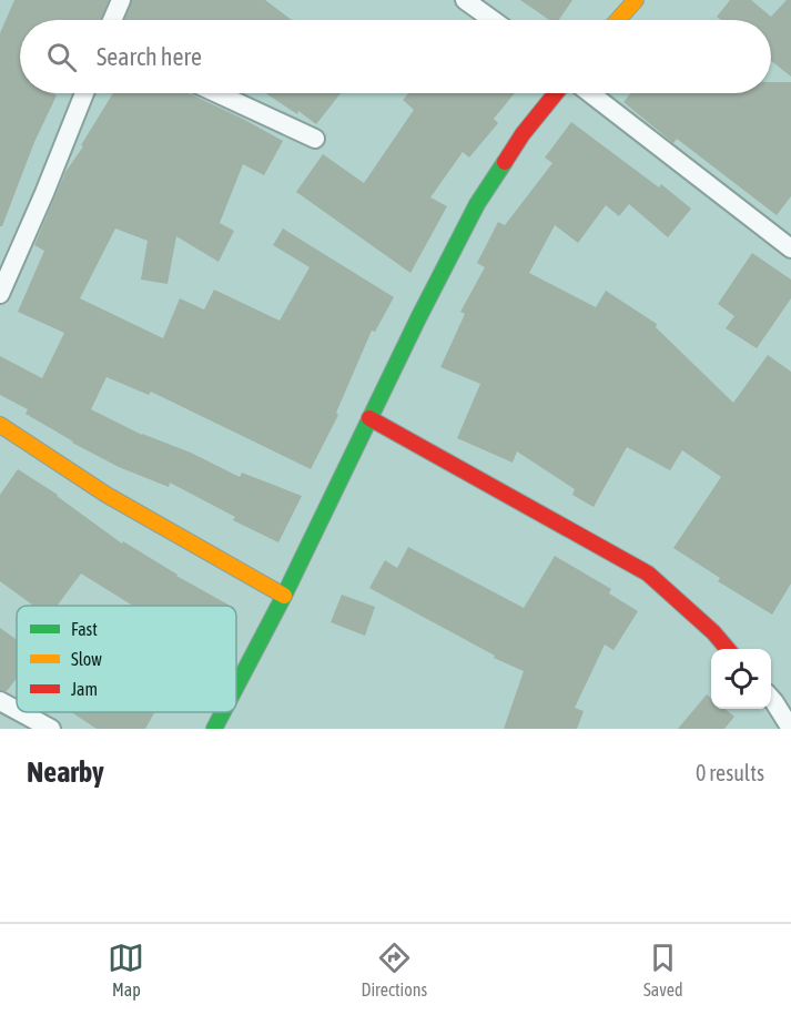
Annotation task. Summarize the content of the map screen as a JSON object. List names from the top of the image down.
{
  "legend": ["Fast", "Slow", "Jam"],
  "page": {
    "search": "Search here",
    "heading": ["Nearby", "0 results"],
    "nav": ["Map", "Directions", "Saved"]
  }
}
